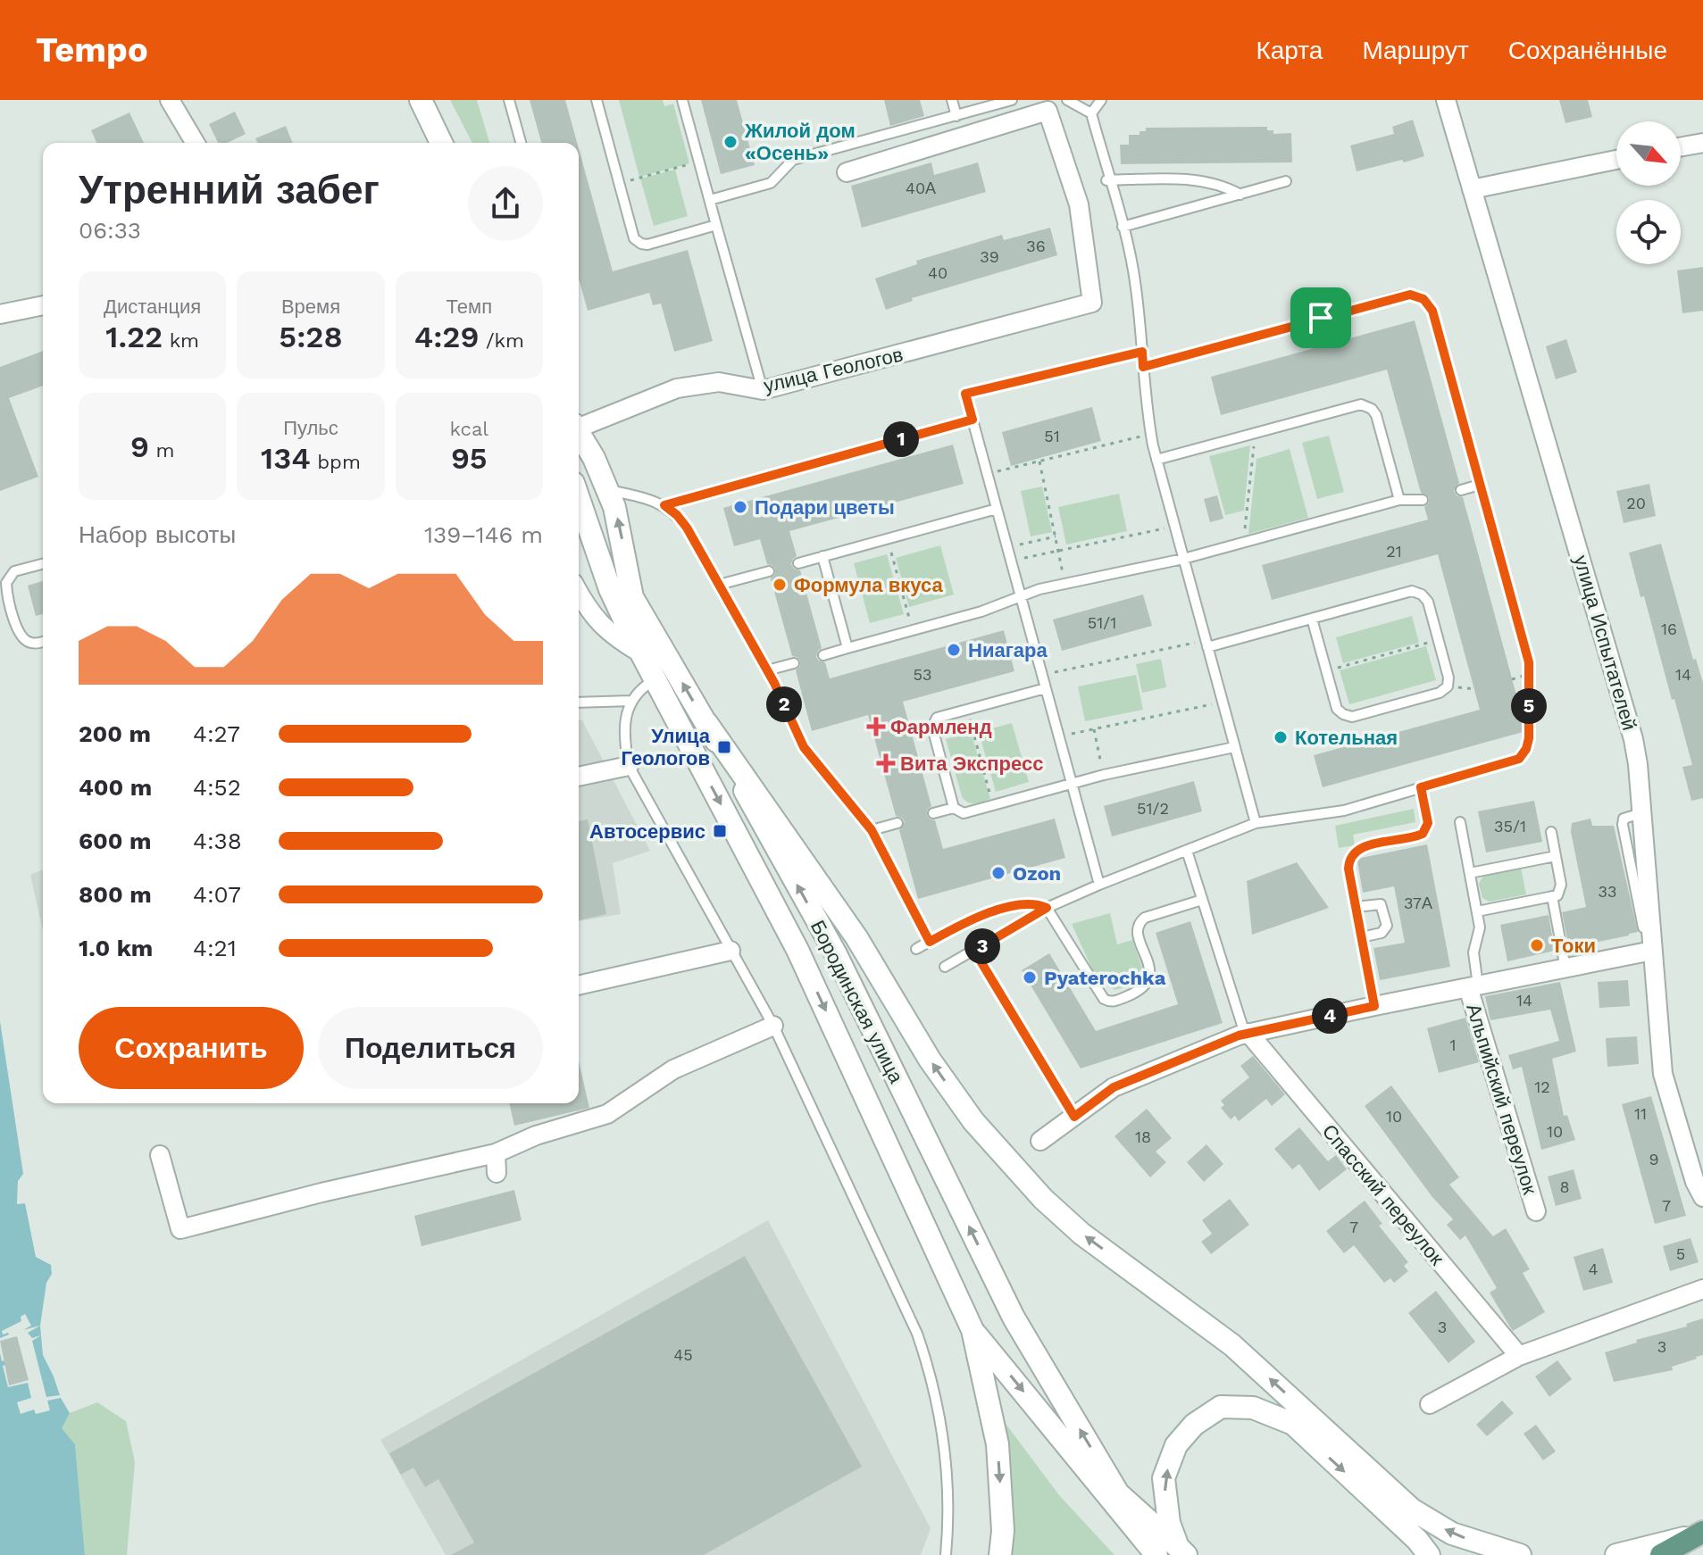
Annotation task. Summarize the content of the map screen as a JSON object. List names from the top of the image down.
{
  "streets": {
    "street": [
      "улица Геологов",
      "улица Испытателей",
      "Бородинская улица",
      "Альпийский переулок",
      "Спасский переулок"
    ]
  },
  "places": {
    "other": [
      "Жилой дом «Осень»",
      "Подари цветы",
      "Формула вкуса",
      "Ниагара",
      "Котельная",
      "Ozon",
      "Токи",
      "Pyaterochka"
    ],
    "health": ["Фармленд", "Вита Экспресс"],
    "transit": ["Улица Геологов", "Автосервис"]
  },
  "house_numbers": [
    "40А",
    "36",
    "39",
    "40",
    "51",
    "20",
    "21",
    "51/1",
    "16",
    "53",
    "14",
    "51/2",
    "35/1",
    "33",
    "37А",
    "14",
    "1",
    "12",
    "11",
    "10",
    "10",
    "18",
    "9",
    "8",
    "7",
    "7",
    "5",
    "4",
    "3",
    "3",
    "45"
  ],
  "north": "bottom right",
  "page": {
    "header": "Tempo",
    "nav": ["Карта", "Маршрут", "Сохранённые"],
    "heading": ["Утренний забег", "06:33"],
    "stats": [
      ["Дистанция", "1.22 km"],
      ["Время", "5:28"],
      ["Темп", "4:29 /km"],
      ["9 m"],
      ["Пульс", "134 bpm"],
      ["kcal", "95"]
    ],
    "pins": [
      "1",
      "2",
      "5",
      "3",
      "4"
    ],
    "chart": ["Набор высоты", "139–146 m"],
    "list": [
      {
        "name": "200 m",
        "note": "4:27"
      },
      {
        "name": "400 m",
        "note": "4:52"
      },
      {
        "name": "600 m",
        "note": "4:38"
      },
      {
        "name": "800 m",
        "note": "4:07"
      },
      {
        "name": "1.0 km",
        "note": "4:21"
      }
    ],
    "buttons": ["Сохранить", "Поделиться"]
  }
}
